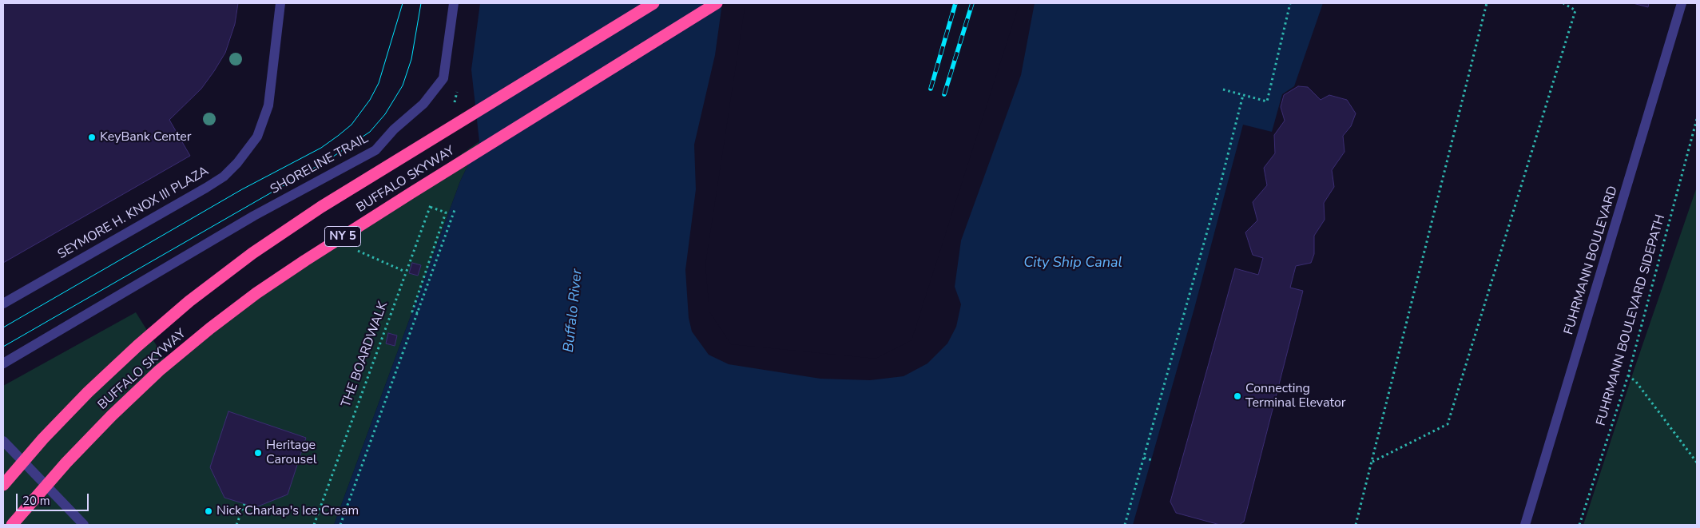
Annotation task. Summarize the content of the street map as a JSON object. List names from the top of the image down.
{
  "streets": {
    "highway": ["BUFFALO SKYWAY", "NY 5"],
    "street": ["SHORELINE TRAIL", "SEYMORE H. KNOX III PLAZA", "FUHRMANN BOULEVARD"],
    "path": ["FUHRMANN BOULEVARD SIDEPATH", "THE BOARDWALK"]
  },
  "water": ["City Ship Canal", "Buffalo River"],
  "places": [
    "KeyBank Center",
    "Connecting Terminal Elevator",
    "Heritage Carousel",
    "Nick Charlap's Ice Cream"
  ],
  "scale_bar": "20 m"
}
